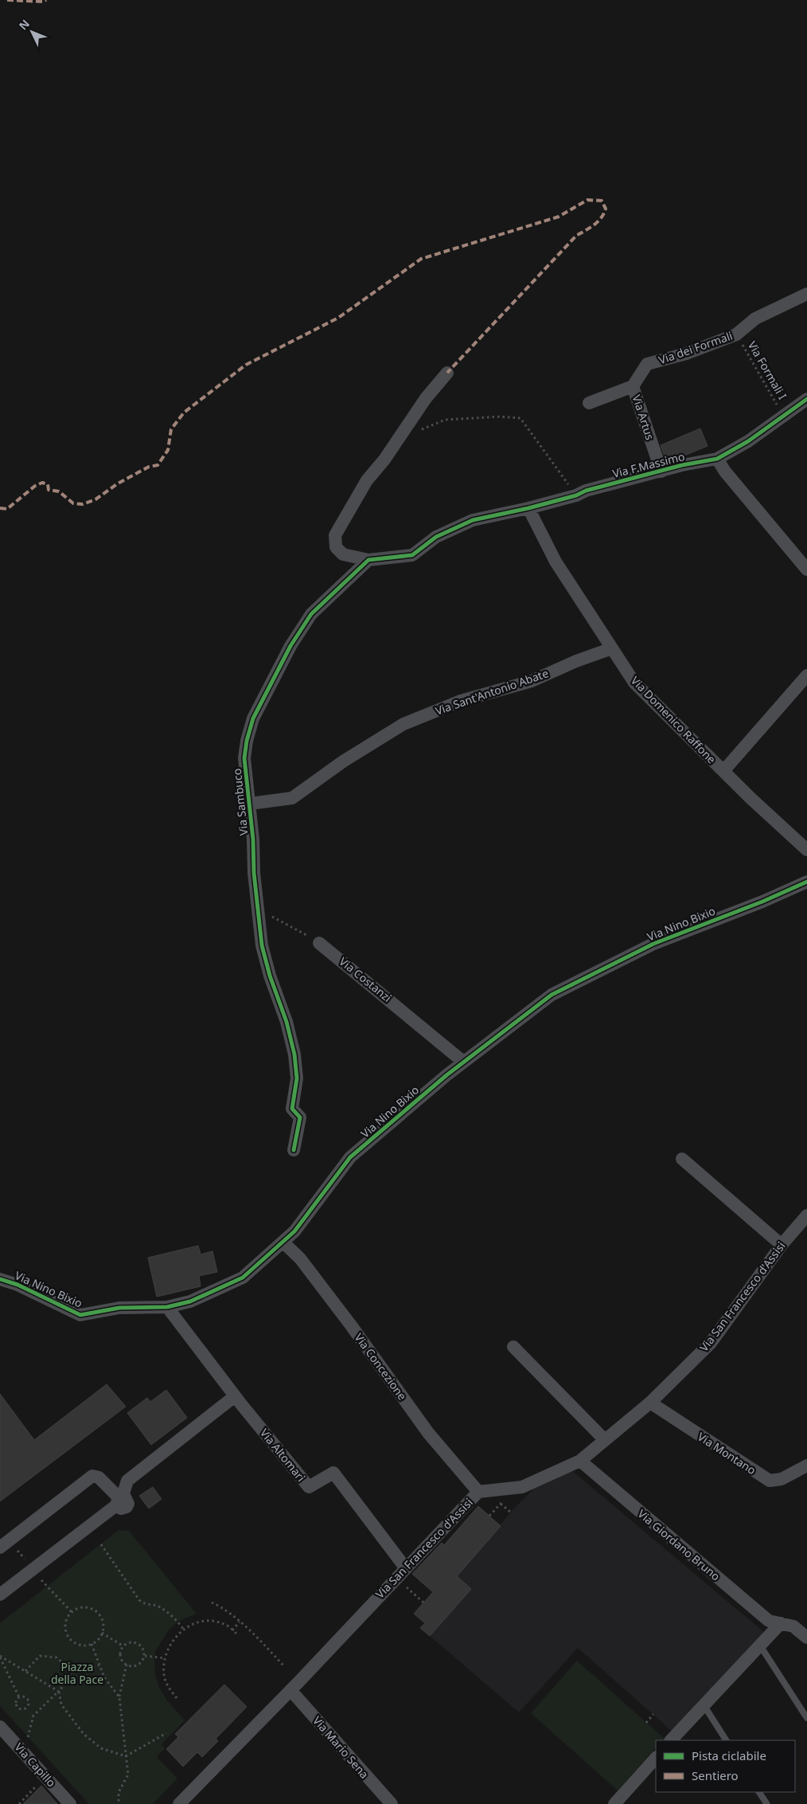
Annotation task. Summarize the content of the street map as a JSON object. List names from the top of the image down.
{
  "streets": {
    "street": [
      "Via dei Formali",
      "Via Artus",
      "Via F.Massimo",
      "Via Sant'Antonio Abate",
      "Via Domenico Raffone",
      "Via Sambuco",
      "Via Nino Bixio",
      "Via Costanzi",
      "Via San Francesco d'Assisi",
      "Via Concezione",
      "Via Montano",
      "Via Altomari",
      "Via Giordano Bruno",
      "Via Mario Sena",
      "Via Capillo"
    ],
    "path": ["Via Formali I"]
  },
  "crossings": [
    ["Via dei Formali", "Via Formali I"],
    ["Via dei Formali", "Via Artus"],
    ["Via Formali I", "Via F.Massimo"],
    ["Via Artus", "Via F.Massimo"],
    ["Via F.Massimo", "Via Domenico Raffone"],
    ["Via Sant'Antonio Abate", "Via Domenico Raffone"],
    ["Via Sant'Antonio Abate", "Via Sambuco"],
    ["Via Nino Bixio", "Via Costanzi"],
    ["Via Nino Bixio", "Via Concezione"],
    ["Via Nino Bixio", "Via Altomari"],
    ["Via San Francesco d'Assisi", "Via Concezione"],
    ["Via San Francesco d'Assisi", "Via Montano"],
    ["Via San Francesco d'Assisi", "Via Altomari"],
    ["Via San Francesco d'Assisi", "Via Giordano Bruno"],
    ["Via San Francesco d'Assisi", "Via Mario Sena"]
  ],
  "parks": ["Piazza della Pace"],
  "legend": ["Pista ciclabile", "Sentiero"],
  "north": "top left"
}
